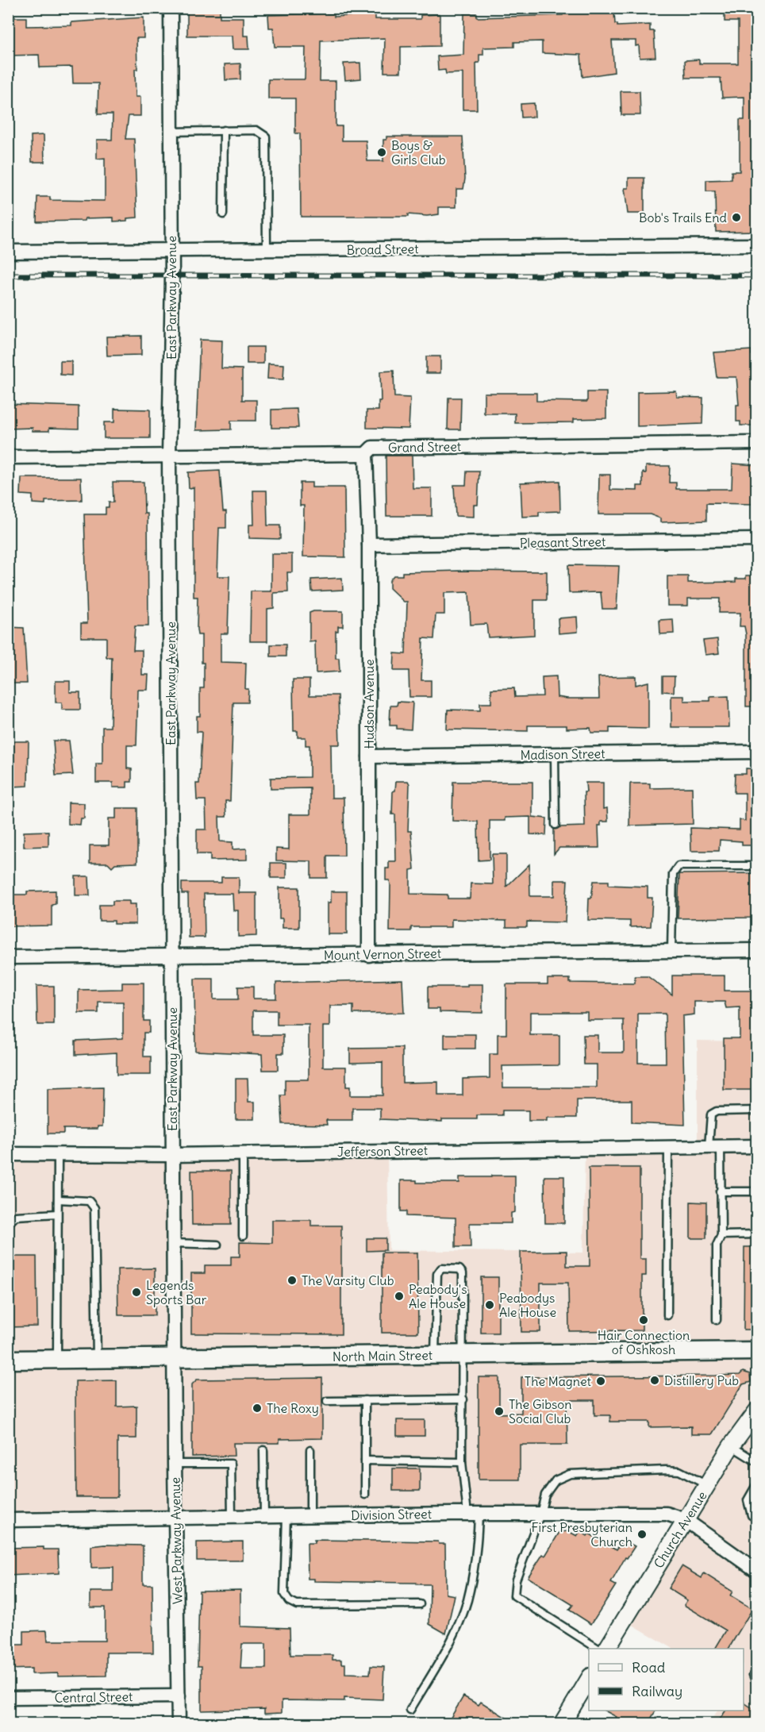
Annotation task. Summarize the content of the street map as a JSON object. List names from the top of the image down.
{
  "streets": {
    "main road": ["North Main Street"],
    "street": [
      "Broad Street",
      "East Parkway Avenue",
      "Grand Street",
      "Pleasant Street",
      "Hudson Avenue",
      "Madison Street",
      "Mount Vernon Street",
      "Jefferson Street",
      "Division Street",
      "Church Avenue",
      "West Parkway Avenue",
      "Central Street"
    ]
  },
  "crossings": [
    ["Broad Street", "East Parkway Avenue"],
    ["East Parkway Avenue", "Grand Street"],
    ["East Parkway Avenue", "Mount Vernon Street"],
    ["East Parkway Avenue", "Jefferson Street"],
    ["East Parkway Avenue", "North Main Street"],
    ["East Parkway Avenue", "West Parkway Avenue"],
    ["Grand Street", "Hudson Avenue"],
    ["Pleasant Street", "Hudson Avenue"],
    ["Hudson Avenue", "Madison Street"],
    ["Hudson Avenue", "Mount Vernon Street"],
    ["North Main Street", "West Parkway Avenue"],
    ["Division Street", "Church Avenue"],
    ["Division Street", "West Parkway Avenue"],
    ["West Parkway Avenue", "Central Street"]
  ],
  "places": [
    "Boys & Girls Club",
    "Bob's Trails End",
    "The Varsity Club",
    "Legends Sports Bar",
    "Peabody's Ale House",
    "Peabodys Ale House",
    "Hair Connection of Oshkosh",
    "Distillery Pub",
    "The Magnet",
    "The Roxy",
    "The Gibson Social Club",
    "First Presbyterian Church"
  ],
  "legend": ["Road", "Railway"]
}
